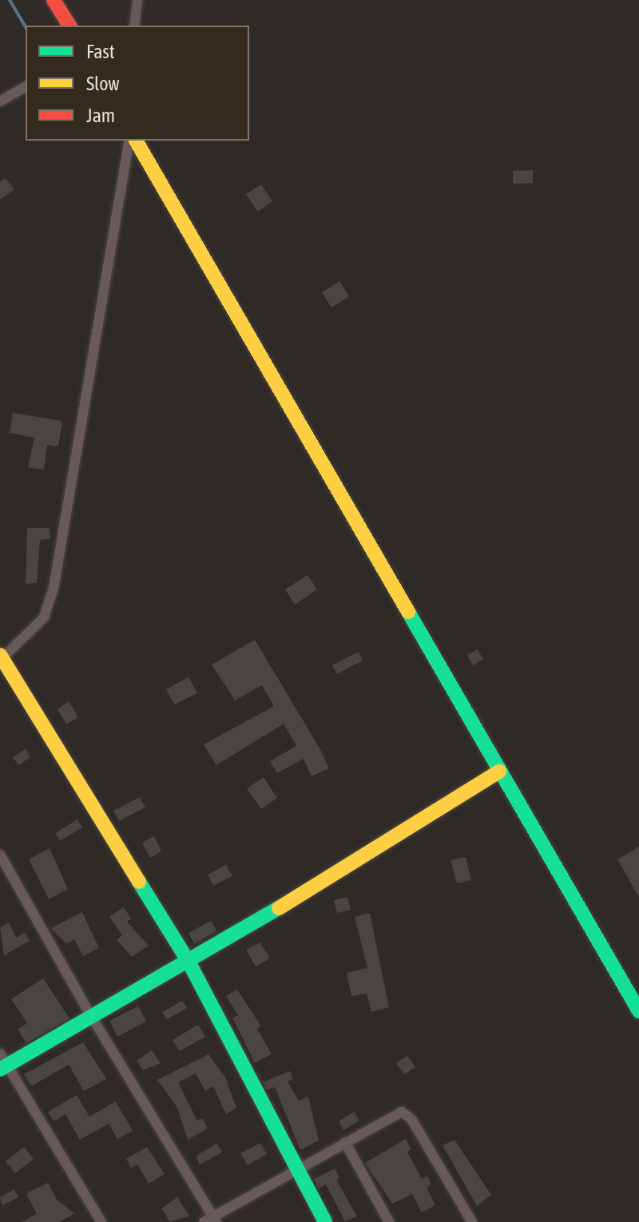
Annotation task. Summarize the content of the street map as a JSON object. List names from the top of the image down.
{
  "legend": ["Fast", "Slow", "Jam"]
}
